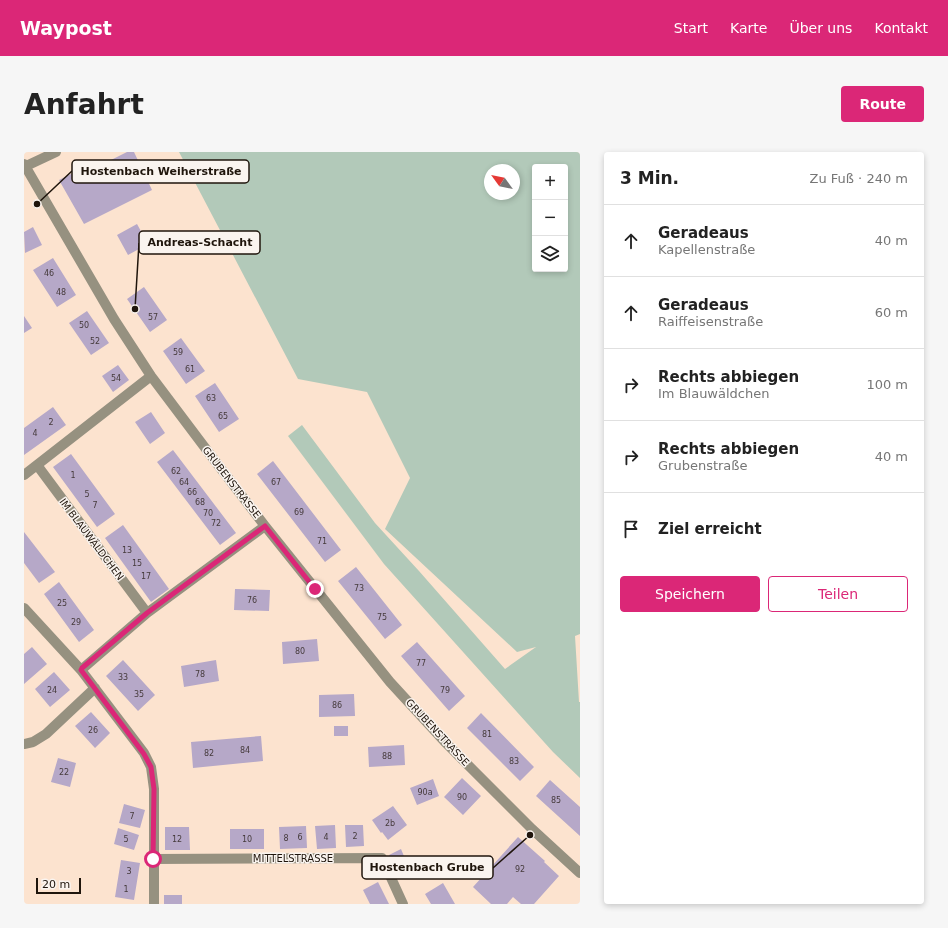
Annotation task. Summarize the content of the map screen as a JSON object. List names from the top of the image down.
{
  "streets": {
    "street": ["GRUBENSTRASSE", "IM BLAUWÄLDCHEN", "MITTELSTRASSE"]
  },
  "places": ["Hostenbach Weiherstraße", "Andreas-Schacht", "Hostenbach Grube"],
  "house_numbers": [
    "46",
    "48",
    "57",
    "50",
    "52",
    "59",
    "61",
    "54",
    "63",
    "65",
    "2",
    "4",
    "62",
    "1",
    "64",
    "67",
    "66",
    "5",
    "68",
    "7",
    "69",
    "70",
    "72",
    "71",
    "13",
    "15",
    "17",
    "73",
    "76",
    "25",
    "75",
    "29",
    "80",
    "77",
    "78",
    "33",
    "24",
    "79",
    "35",
    "86",
    "26",
    "81",
    "84",
    "82",
    "88",
    "83",
    "22",
    "90a",
    "90",
    "85",
    "7",
    "2b",
    "2",
    "6",
    "4",
    "8",
    "5",
    "12",
    "10",
    "92",
    "3",
    "1"
  ],
  "scale_bar": "20 m",
  "north": "top left",
  "page": {
    "header": "Waypost",
    "nav": [
      "Start",
      "Karte",
      "Über uns",
      "Kontakt"
    ],
    "buttons": [
      "Route",
      ["Speichern", "Teilen"]
    ],
    "title": "Anfahrt",
    "heading": ["3 Min.", "Zu Fuß · 240 m"],
    "map_buttons": ["+", "−"],
    "list": [
      ["Geradeaus", "Kapellenstraße", "40 m"],
      ["Geradeaus", "Raiffeisenstraße", "60 m"],
      ["Rechts abbiegen", "Im Blauwäldchen", "100 m"],
      ["Rechts abbiegen", "Grubenstraße", "40 m"],
      "Ziel erreicht"
    ],
    "scale": "20 m"
  }
}
